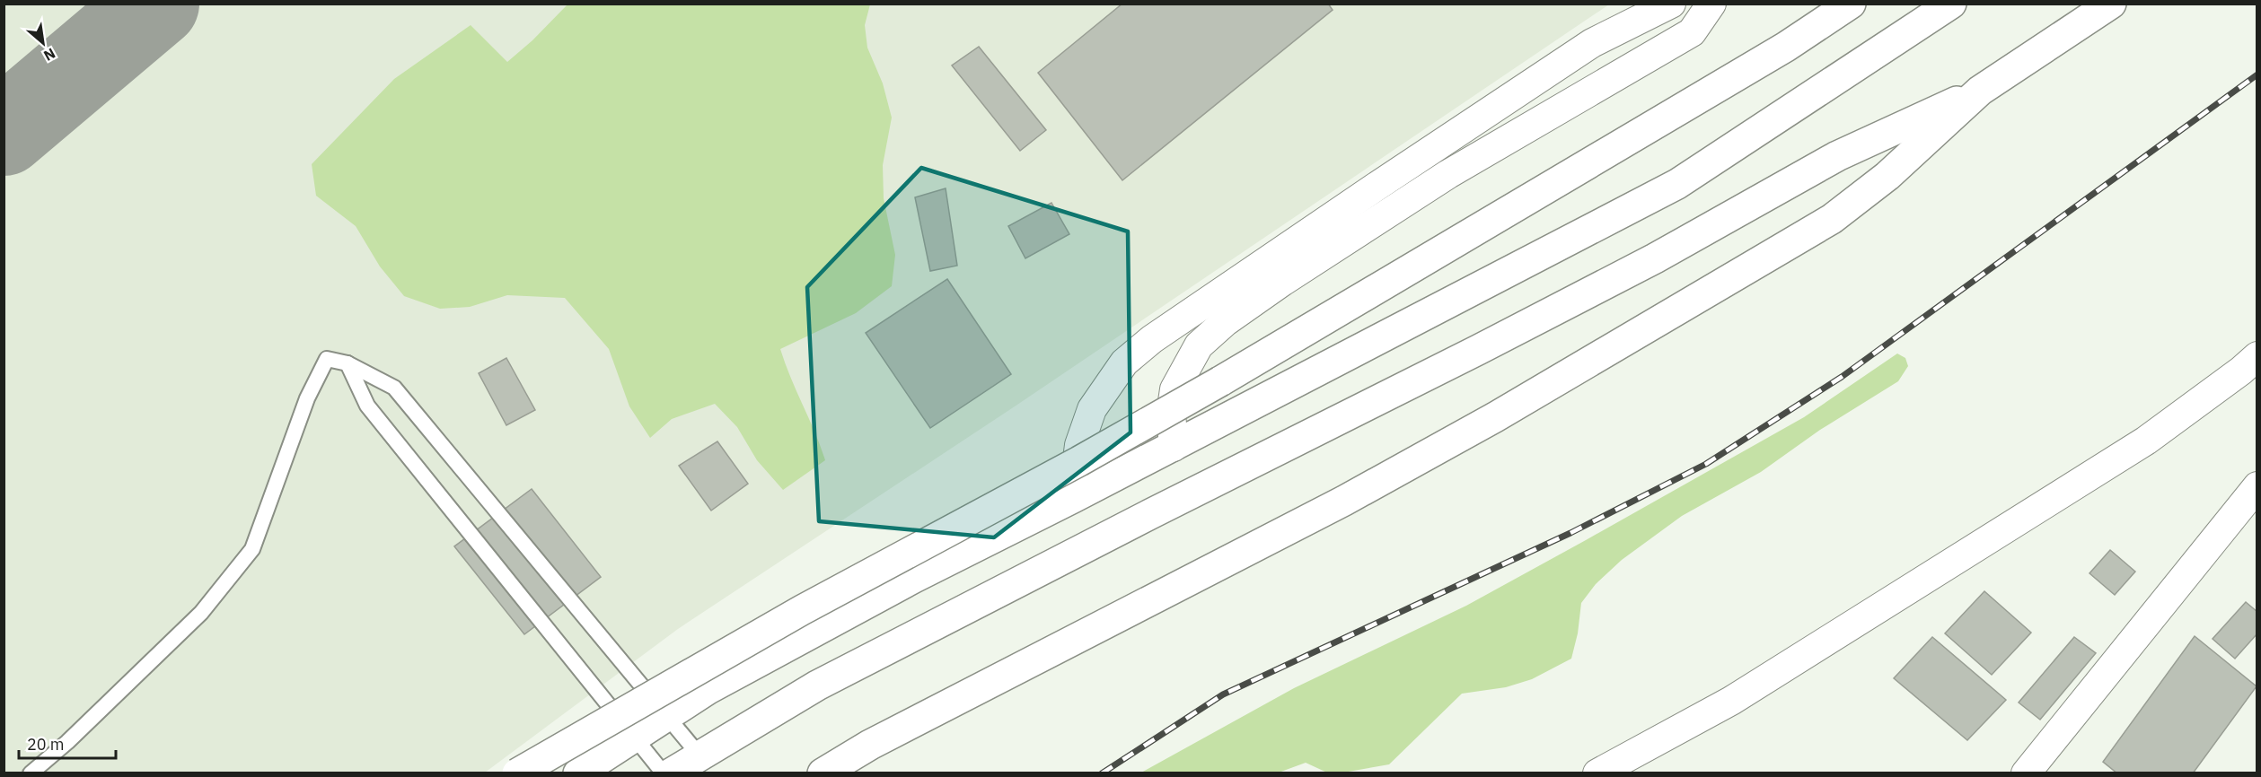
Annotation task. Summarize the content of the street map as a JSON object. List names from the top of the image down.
{
  "scale_bar": "20 m",
  "north": "bottom right"
}
